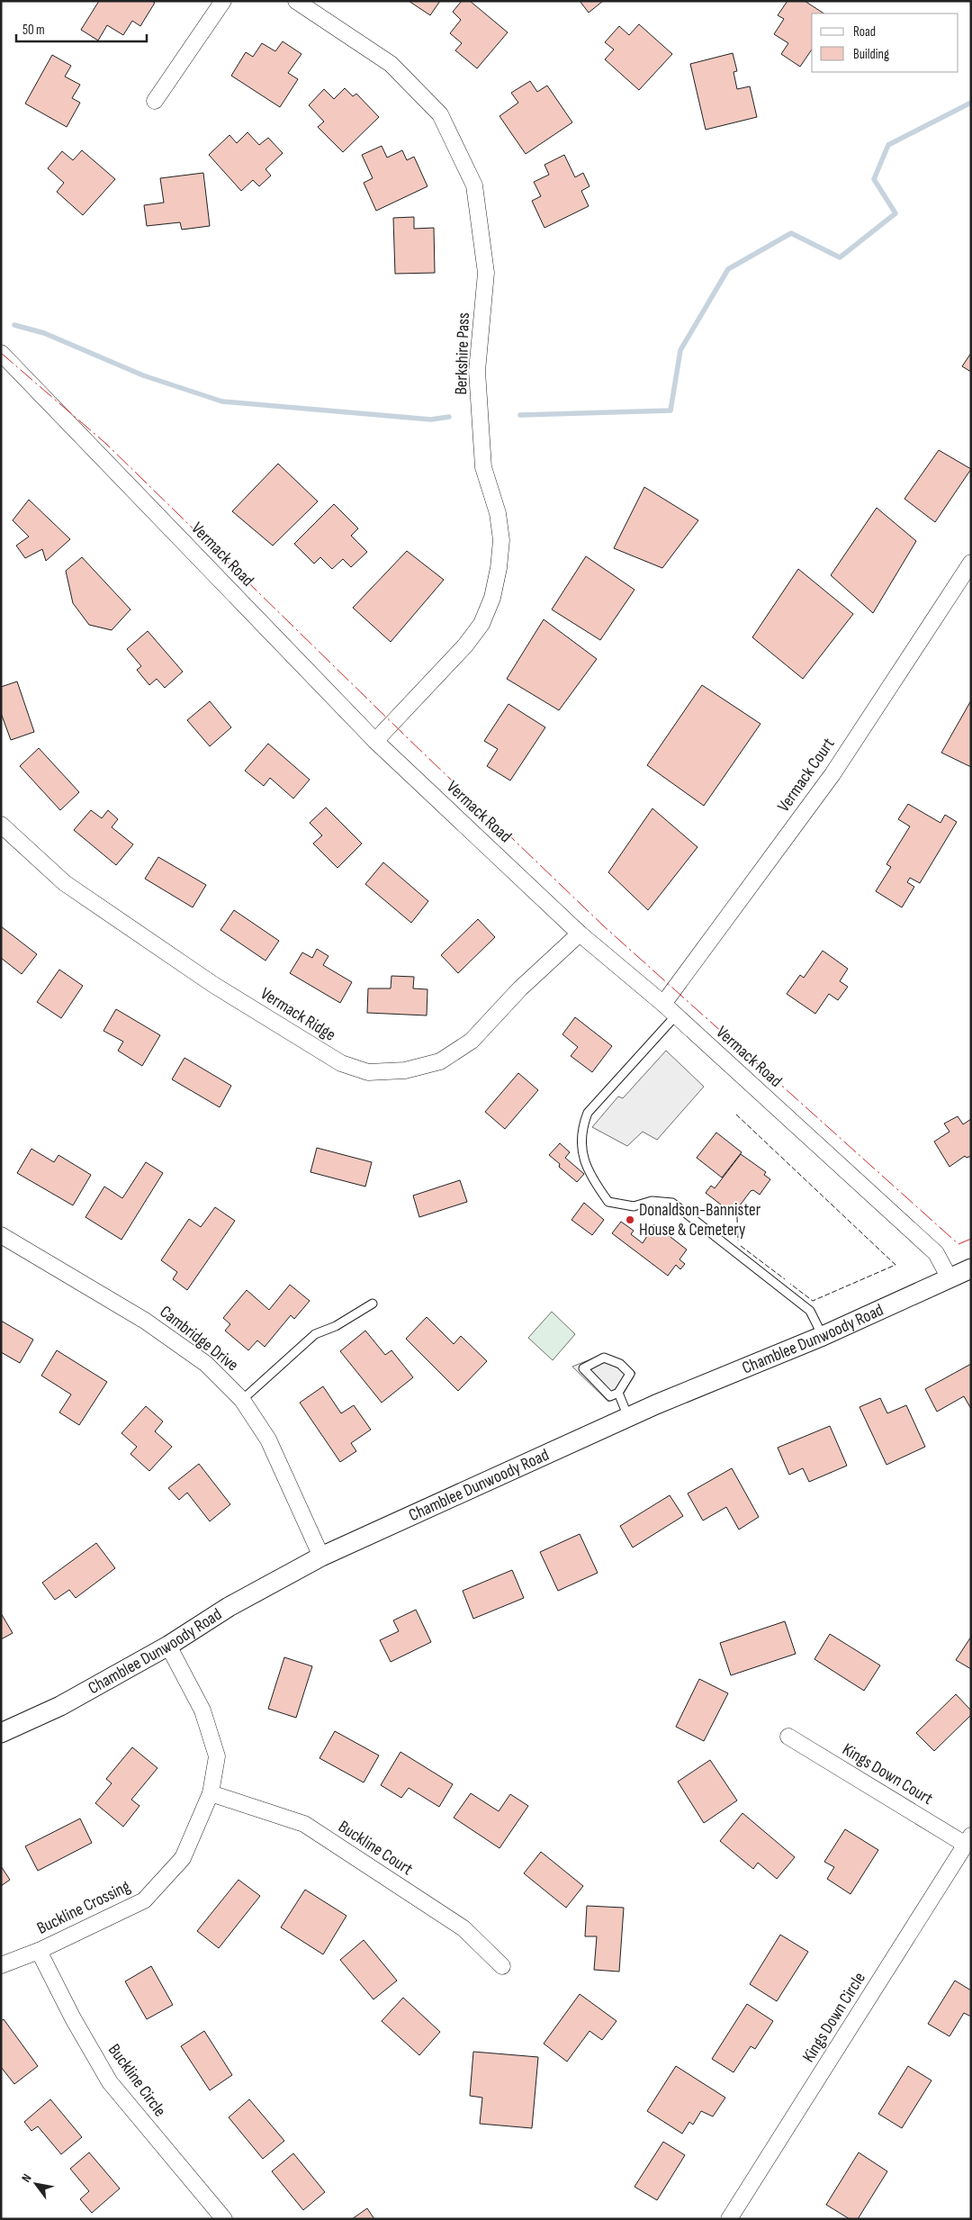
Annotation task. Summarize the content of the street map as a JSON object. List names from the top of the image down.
{
  "streets": {
    "street": [
      "Berkshire Pass",
      "Vermack Road",
      "Vermack Court",
      "Vermack Ridge",
      "Cambridge Drive",
      "Chamblee Dunwoody Road",
      "Kings Down Court",
      "Buckline Court",
      "Buckline Crossing",
      "Kings Down Circle",
      "Buckline Circle"
    ]
  },
  "crossings": [
    ["Berkshire Pass", "Vermack Road"],
    ["Vermack Road", "Vermack Court"],
    ["Vermack Road", "Vermack Ridge"],
    ["Vermack Road", "Chamblee Dunwoody Road"],
    ["Cambridge Drive", "Chamblee Dunwoody Road"],
    ["Chamblee Dunwoody Road", "Buckline Crossing"],
    ["Kings Down Court", "Kings Down Circle"],
    ["Buckline Court", "Buckline Crossing"],
    ["Buckline Crossing", "Buckline Circle"]
  ],
  "places": ["Donaldson-Bannister House & Cemetery"],
  "legend": ["Road", "Building"],
  "scale_bar": "50 m",
  "north": "top left"
}
